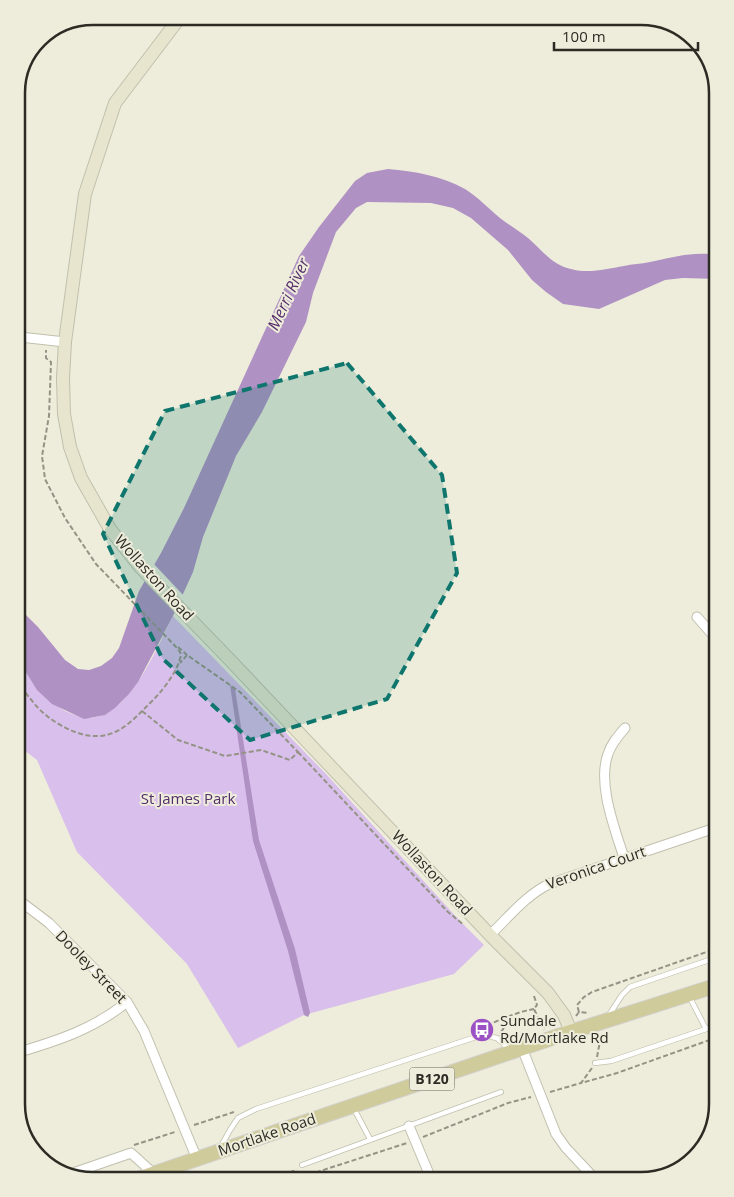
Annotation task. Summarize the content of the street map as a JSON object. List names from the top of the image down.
{
  "streets": {
    "main road": ["B120", "Mortlake Road"],
    "street": ["Wollaston Road", "Veronica Court", "Dooley Street"]
  },
  "crossings": [
    ["Wollaston Road", "Veronica Court"],
    ["Wollaston Road", "Mortlake Road"],
    ["Dooley Street", "Mortlake Road"]
  ],
  "water": ["Merri River"],
  "parks": ["St James Park"],
  "places": {
    "bus stop": ["Sundale Rd/Mortlake Rd"]
  },
  "scale_bar": "100 m"
}
